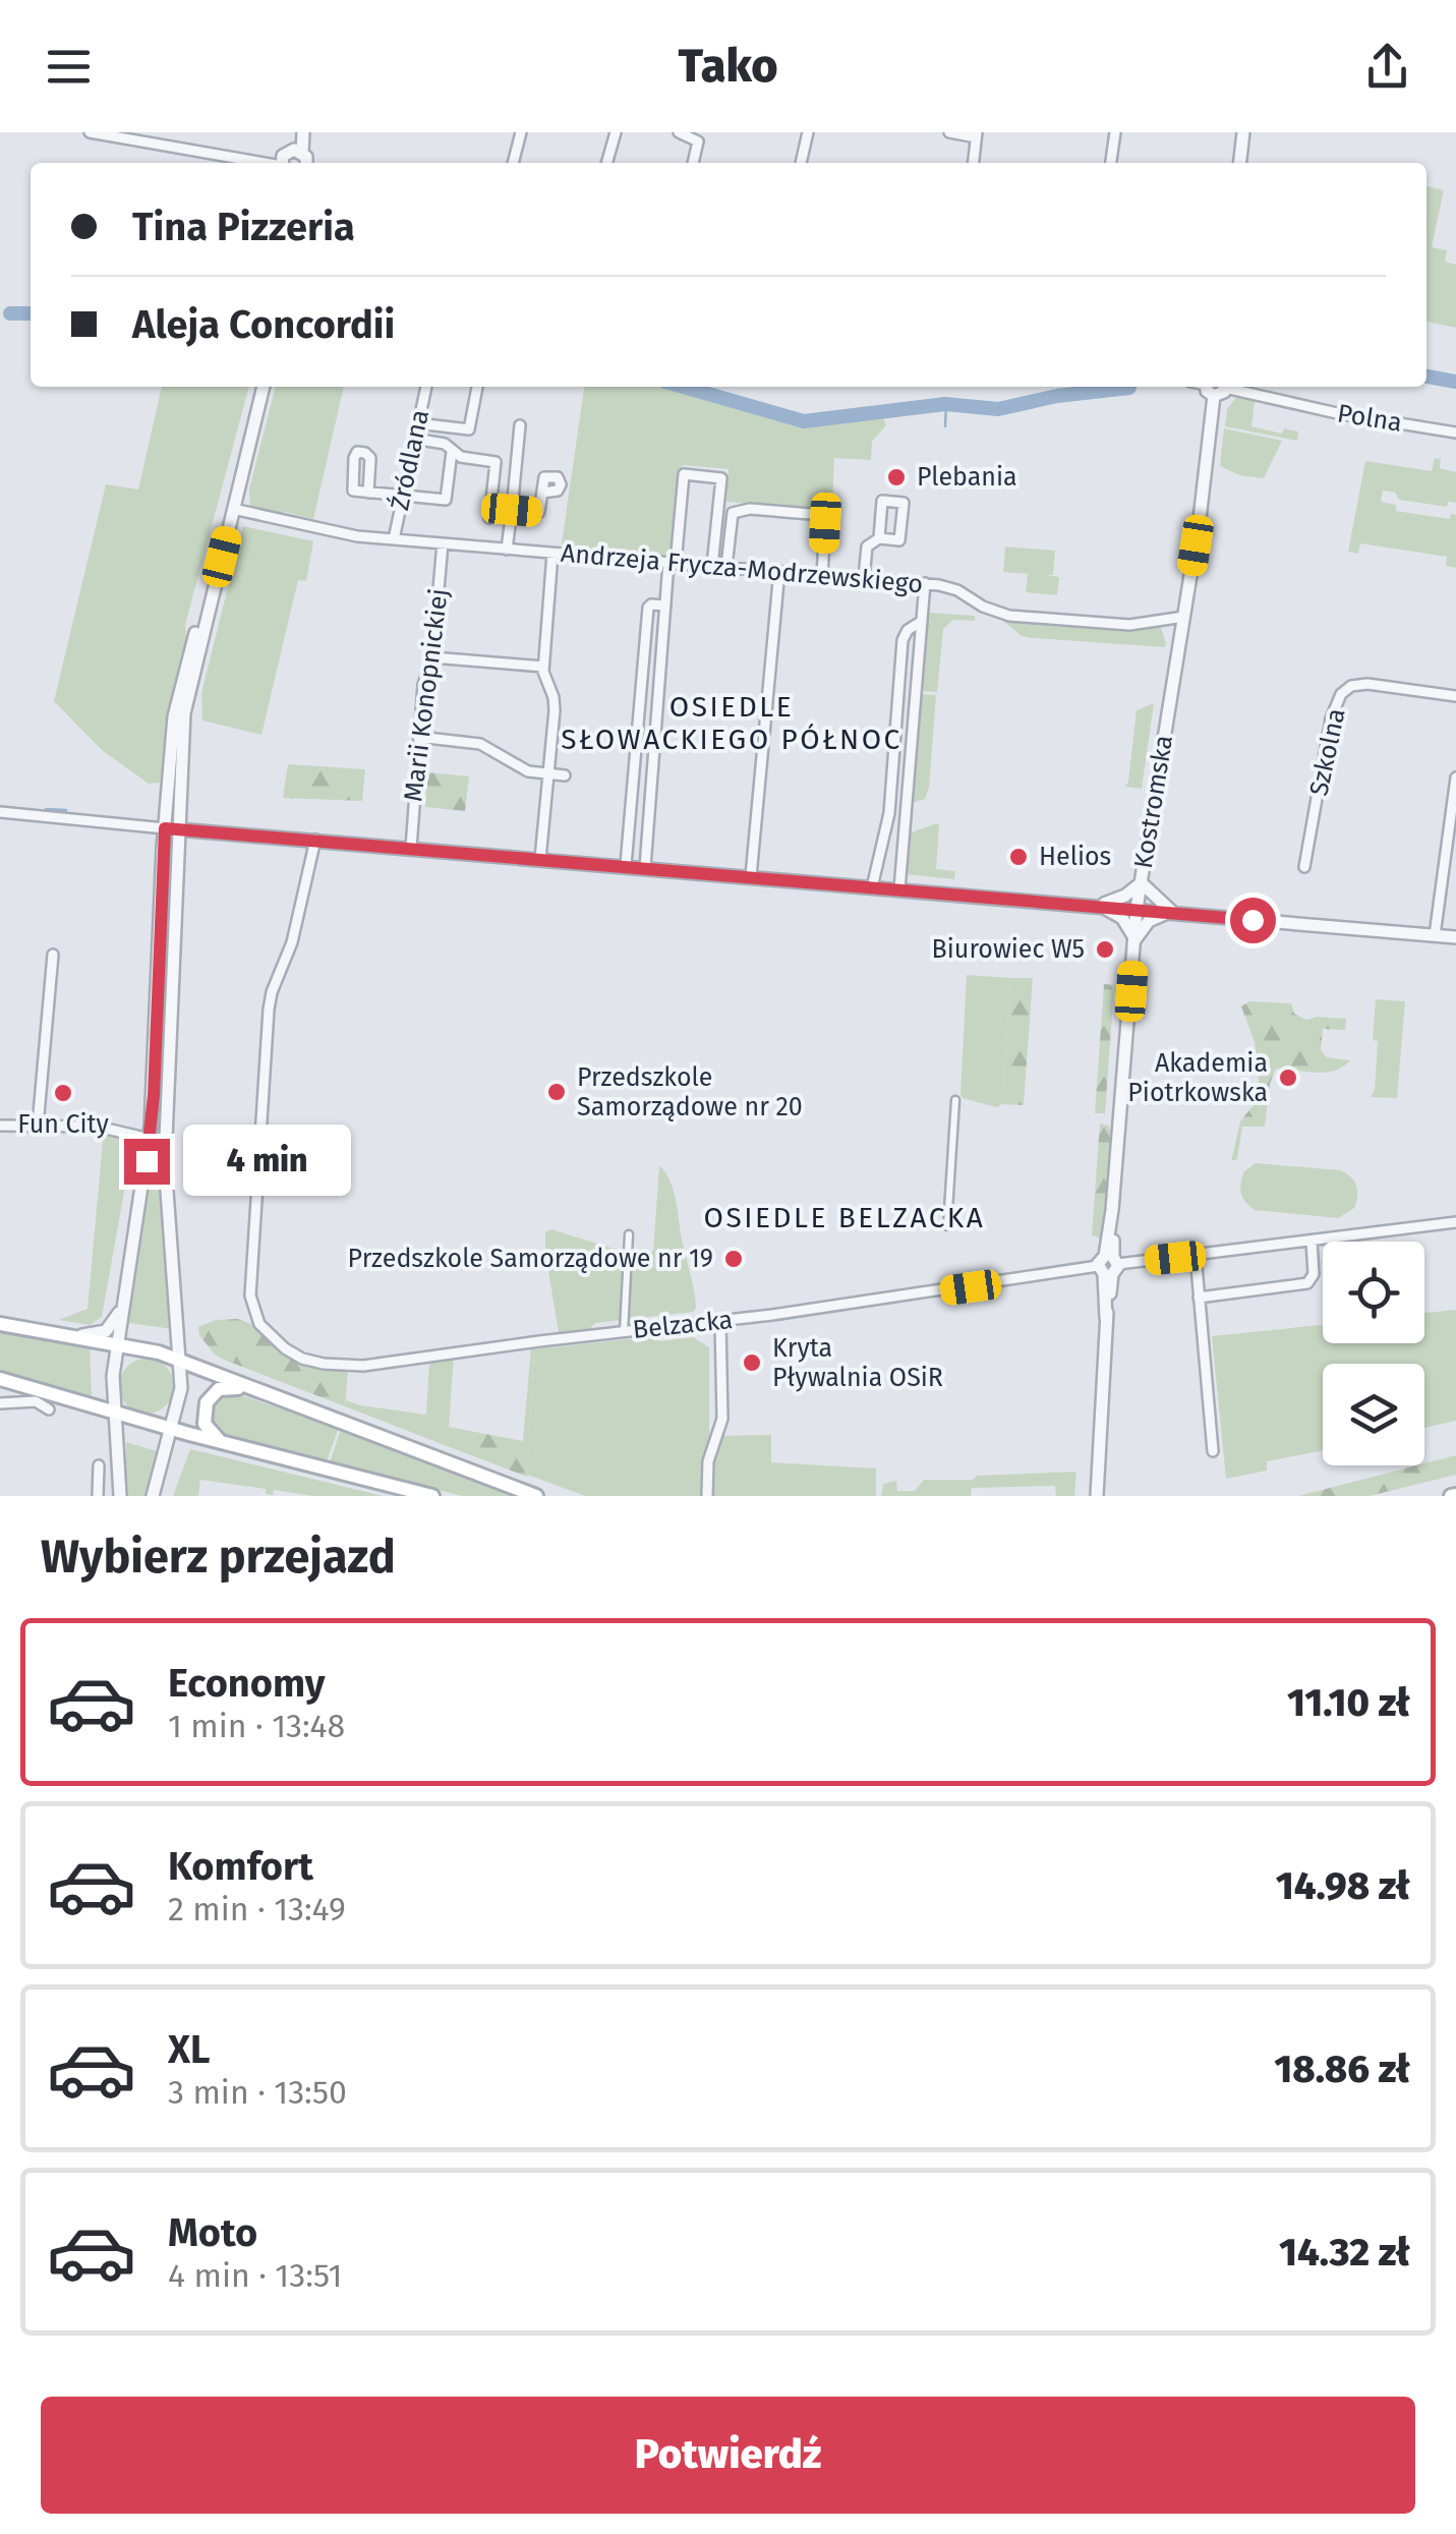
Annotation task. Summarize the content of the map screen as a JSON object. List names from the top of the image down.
{
  "streets": {
    "street": [
      "Polna",
      "Źródlana",
      "Andrzeja Frycza-Modrzewskiego",
      "Marii Konopnickiej",
      "Szkolna",
      "Kostromska",
      "Belzacka"
    ]
  },
  "crossings": [
    ["Polna", "Kostromska"],
    ["Źródlana", "Andrzeja Frycza-Modrzewskiego"],
    ["Andrzeja Frycza-Modrzewskiego", "Marii Konopnickiej"],
    ["Andrzeja Frycza-Modrzewskiego", "Kostromska"],
    ["Kostromska", "Belzacka"]
  ],
  "districts": ["OSIEDLE SŁOWACKIEGO PÓŁNOC", "OSIEDLE BELZACKA"],
  "places": [
    "Plebania",
    "Helios",
    "Biurowiec W5",
    "Akademia Piotrkowska",
    "Przedszkole Samorządowe nr 20",
    "Fun City",
    "Przedszkole Samorządowe nr 19",
    "Kryta Pływalnia OSiR"
  ],
  "page": {
    "header": "Tako",
    "banner": ["Tina Pizzeria", "Aleja Concordii"],
    "bubble": "4 min",
    "heading": "Wybierz przejazd",
    "list": [
      {
        "name": "Economy",
        "note": "1 min · 13:48",
        "value": "11.10 zł"
      },
      {
        "name": "Komfort",
        "note": "2 min · 13:49",
        "value": "14.98 zł"
      },
      {
        "name": "XL",
        "note": "3 min · 13:50",
        "value": "18.86 zł"
      },
      {
        "name": "Moto",
        "note": "4 min · 13:51",
        "value": "14.32 zł"
      }
    ],
    "buttons": "Potwierdź"
  }
}
